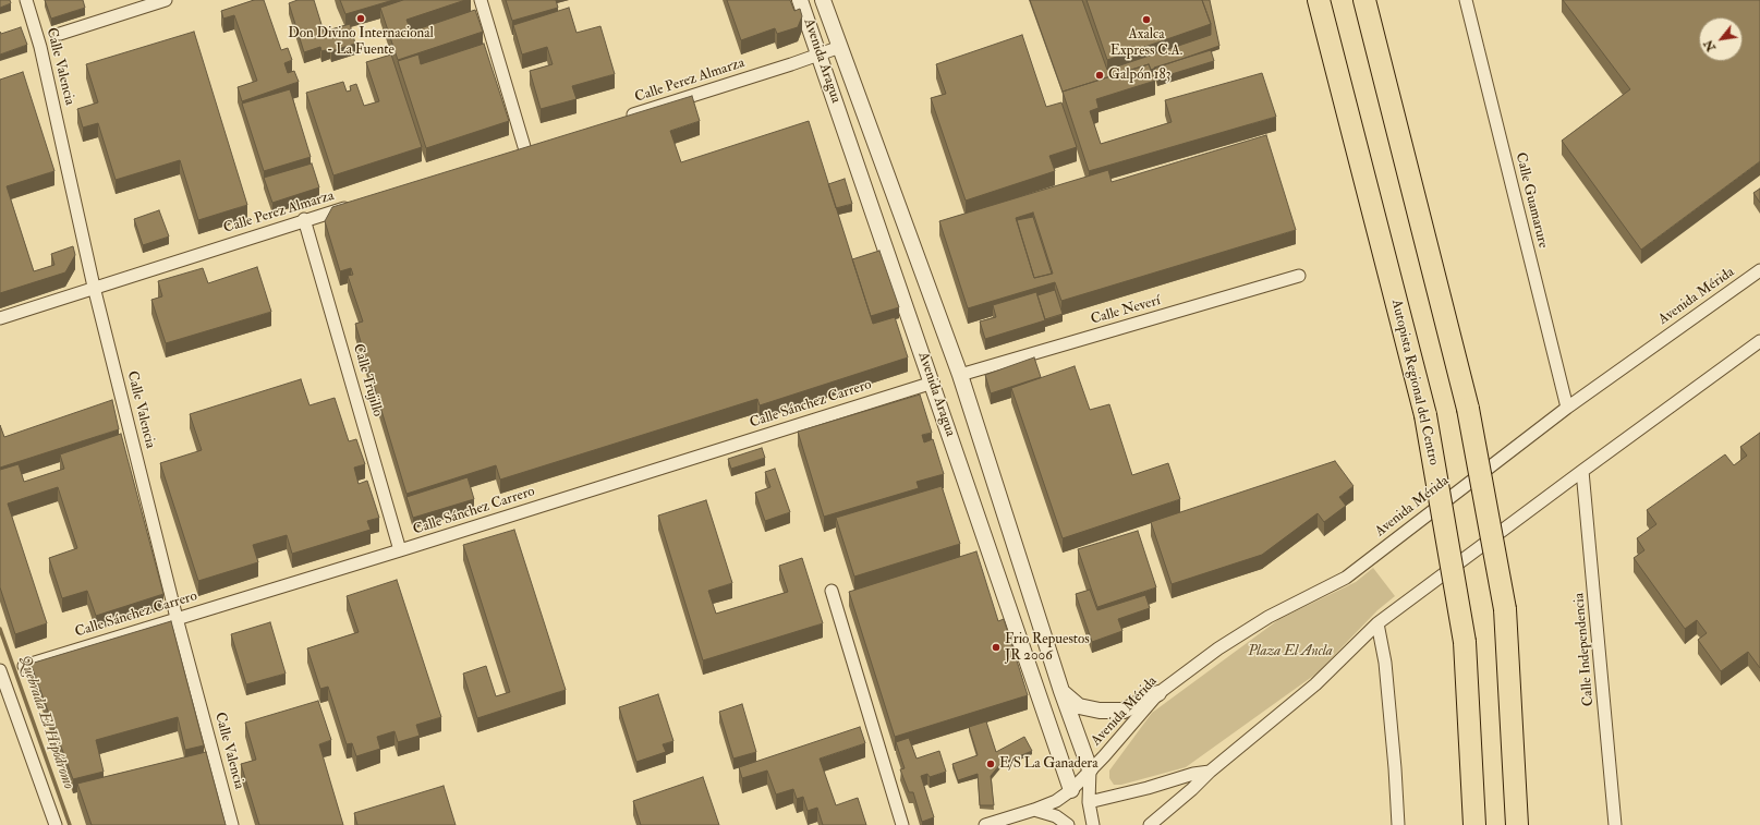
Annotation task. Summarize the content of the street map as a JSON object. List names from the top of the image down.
{
  "streets": {
    "highway": ["Autopista Regional del Centro"],
    "street": [
      "Avenida Aragua",
      "Calle Valencia",
      "Calle Perez Almarza",
      "Calle Guamarure",
      "Avenida Mérida",
      "Calle Neverí",
      "Calle Trujillo",
      "Calle Sánchez Carrero",
      "Calle Independencia"
    ]
  },
  "crossings": [
    ["Avenida Aragua", "Calle Perez Almarza"],
    ["Avenida Aragua", "Avenida Mérida"],
    ["Avenida Aragua", "Calle Neverí"],
    ["Avenida Aragua", "Calle Sánchez Carrero"],
    ["Calle Valencia", "Calle Perez Almarza"],
    ["Calle Valencia", "Calle Sánchez Carrero"],
    ["Calle Perez Almarza", "Calle Trujillo"],
    ["Calle Guamarure", "Avenida Mérida"],
    ["Calle Trujillo", "Calle Sánchez Carrero"]
  ],
  "water": ["Quebrada El Hipódromo"],
  "parks": ["Plaza El Ancla"],
  "places": [
    "Don Divino Internacional - La Fuente",
    "Axalca Express C.A.",
    "Galpón 183",
    "Frio Repuestos JR 2006",
    "E/S La Ganadera"
  ],
  "north": "bottom left"
}
